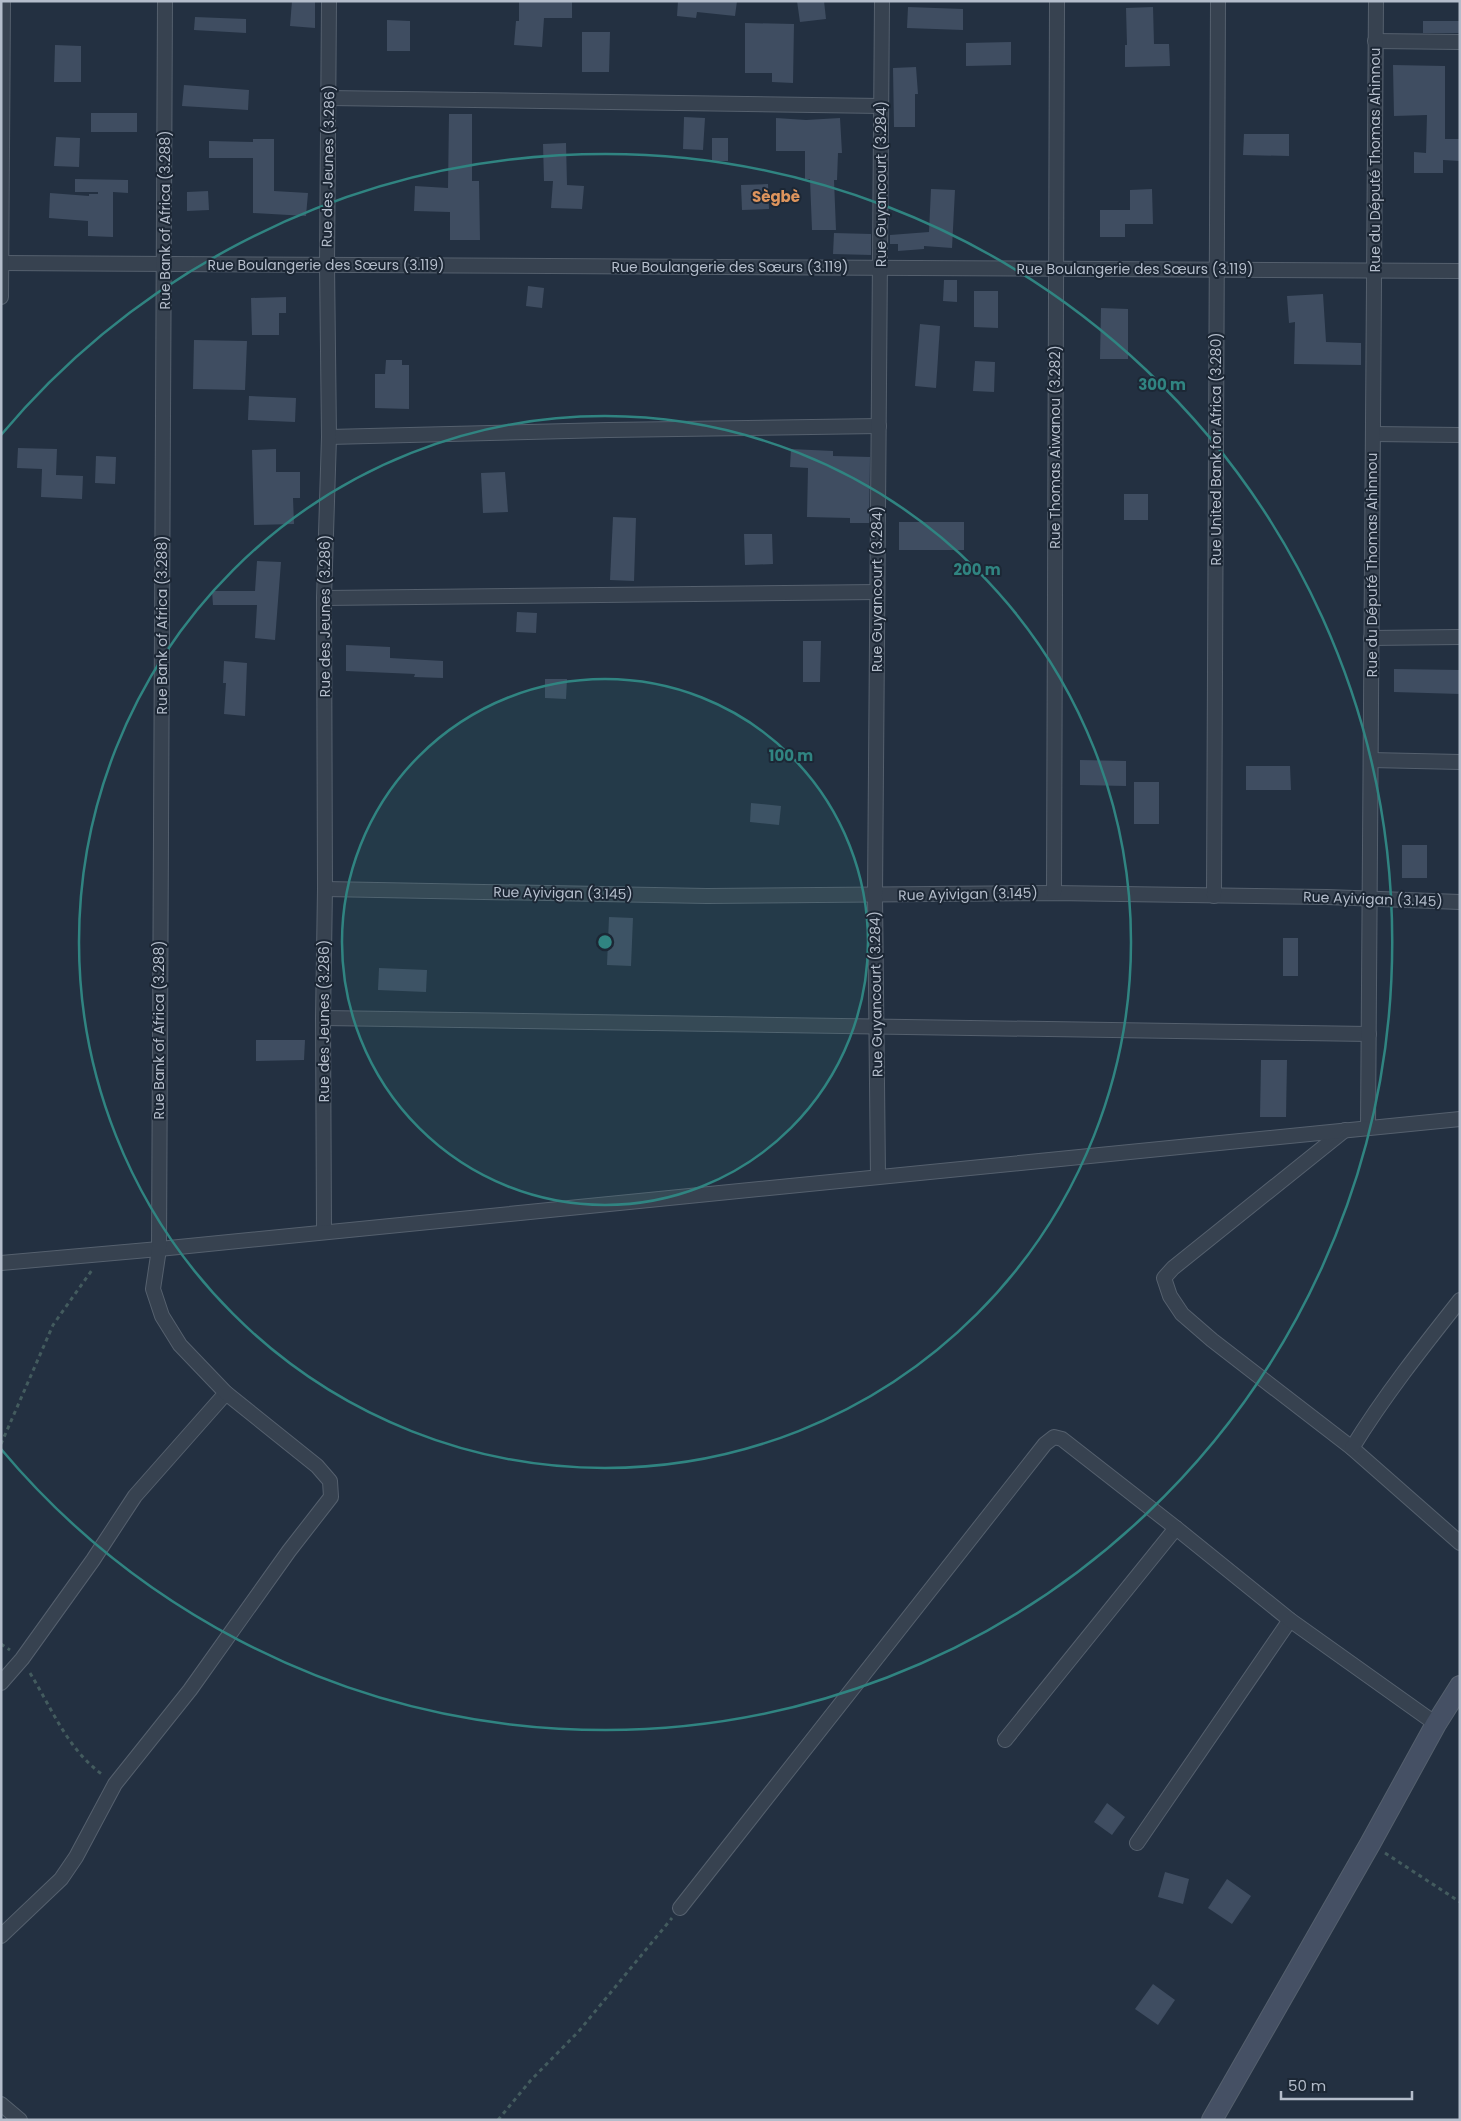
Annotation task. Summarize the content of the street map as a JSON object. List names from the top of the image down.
{
  "streets": {
    "street": [
      "Rue du Député Thomas Ahinnou",
      "Rue des Jeunes (3.286)",
      "Rue Guyancourt (3.284)",
      "Rue Bank of Africa (3.288)",
      "Rue Boulangerie des Sœurs (3.119)",
      "Rue Thomas Aiwanou (3.282)",
      "Rue United Bank for Africa (3.280)",
      "Rue Ayivigan (3.145)"
    ]
  },
  "crossings": [
    ["Rue du Député Thomas Ahinnou", "Rue Boulangerie des Sœurs (3.119)"],
    ["Rue du Député Thomas Ahinnou", "Rue Ayivigan (3.145)"],
    ["Rue des Jeunes (3.286)", "Rue Boulangerie des Sœurs (3.119)"],
    ["Rue des Jeunes (3.286)", "Rue Ayivigan (3.145)"],
    ["Rue Guyancourt (3.284)", "Rue Boulangerie des Sœurs (3.119)"],
    ["Rue Guyancourt (3.284)", "Rue Ayivigan (3.145)"],
    ["Rue Bank of Africa (3.288)", "Rue Boulangerie des Sœurs (3.119)"],
    ["Rue Boulangerie des Sœurs (3.119)", "Rue Thomas Aiwanou (3.282)"],
    ["Rue Boulangerie des Sœurs (3.119)", "Rue United Bank for Africa (3.280)"],
    ["Rue Thomas Aiwanou (3.282)", "Rue Ayivigan (3.145)"],
    ["Rue United Bank for Africa (3.280)", "Rue Ayivigan (3.145)"]
  ],
  "districts": ["Sègbè"],
  "scale_bar": "50 m",
  "rings": ["300 m", "200 m", "100 m"]
}
